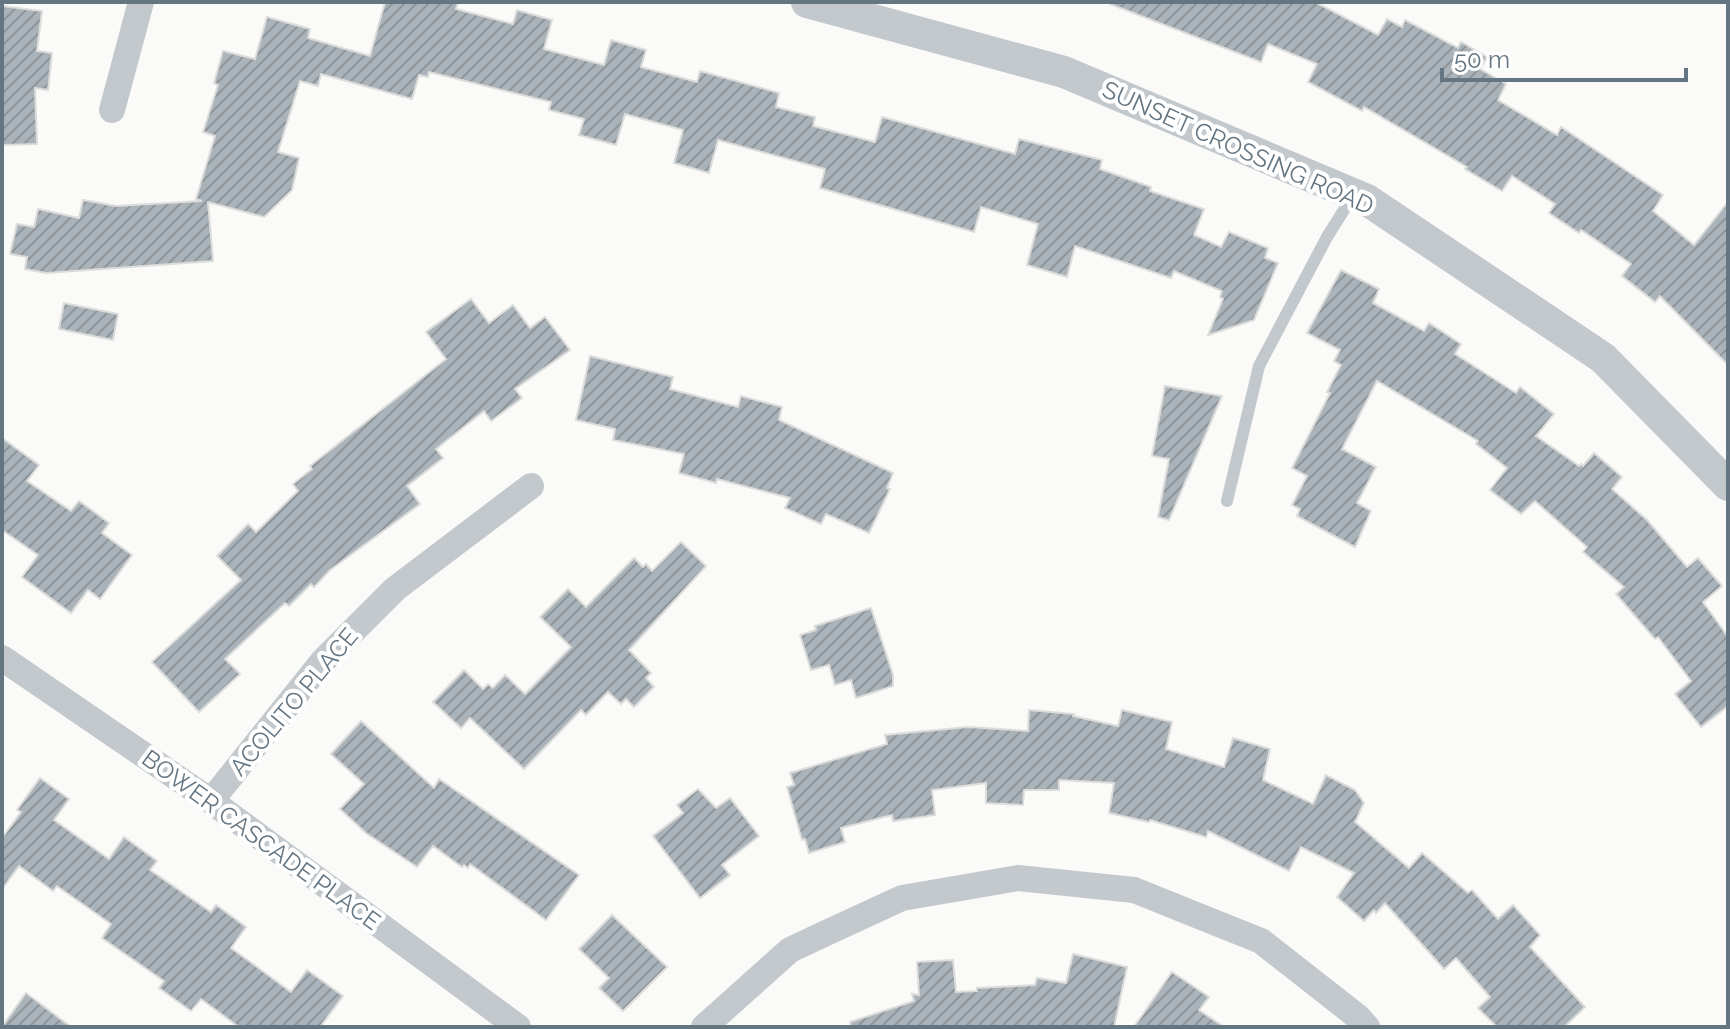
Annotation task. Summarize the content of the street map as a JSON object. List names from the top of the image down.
{
  "streets": {
    "street": ["SUNSET CROSSING ROAD", "ACOLITO PLACE", "BOWER CASCADE PLACE"]
  },
  "crossings": [
    ["ACOLITO PLACE", "BOWER CASCADE PLACE"]
  ],
  "scale_bar": "50 m"
}
